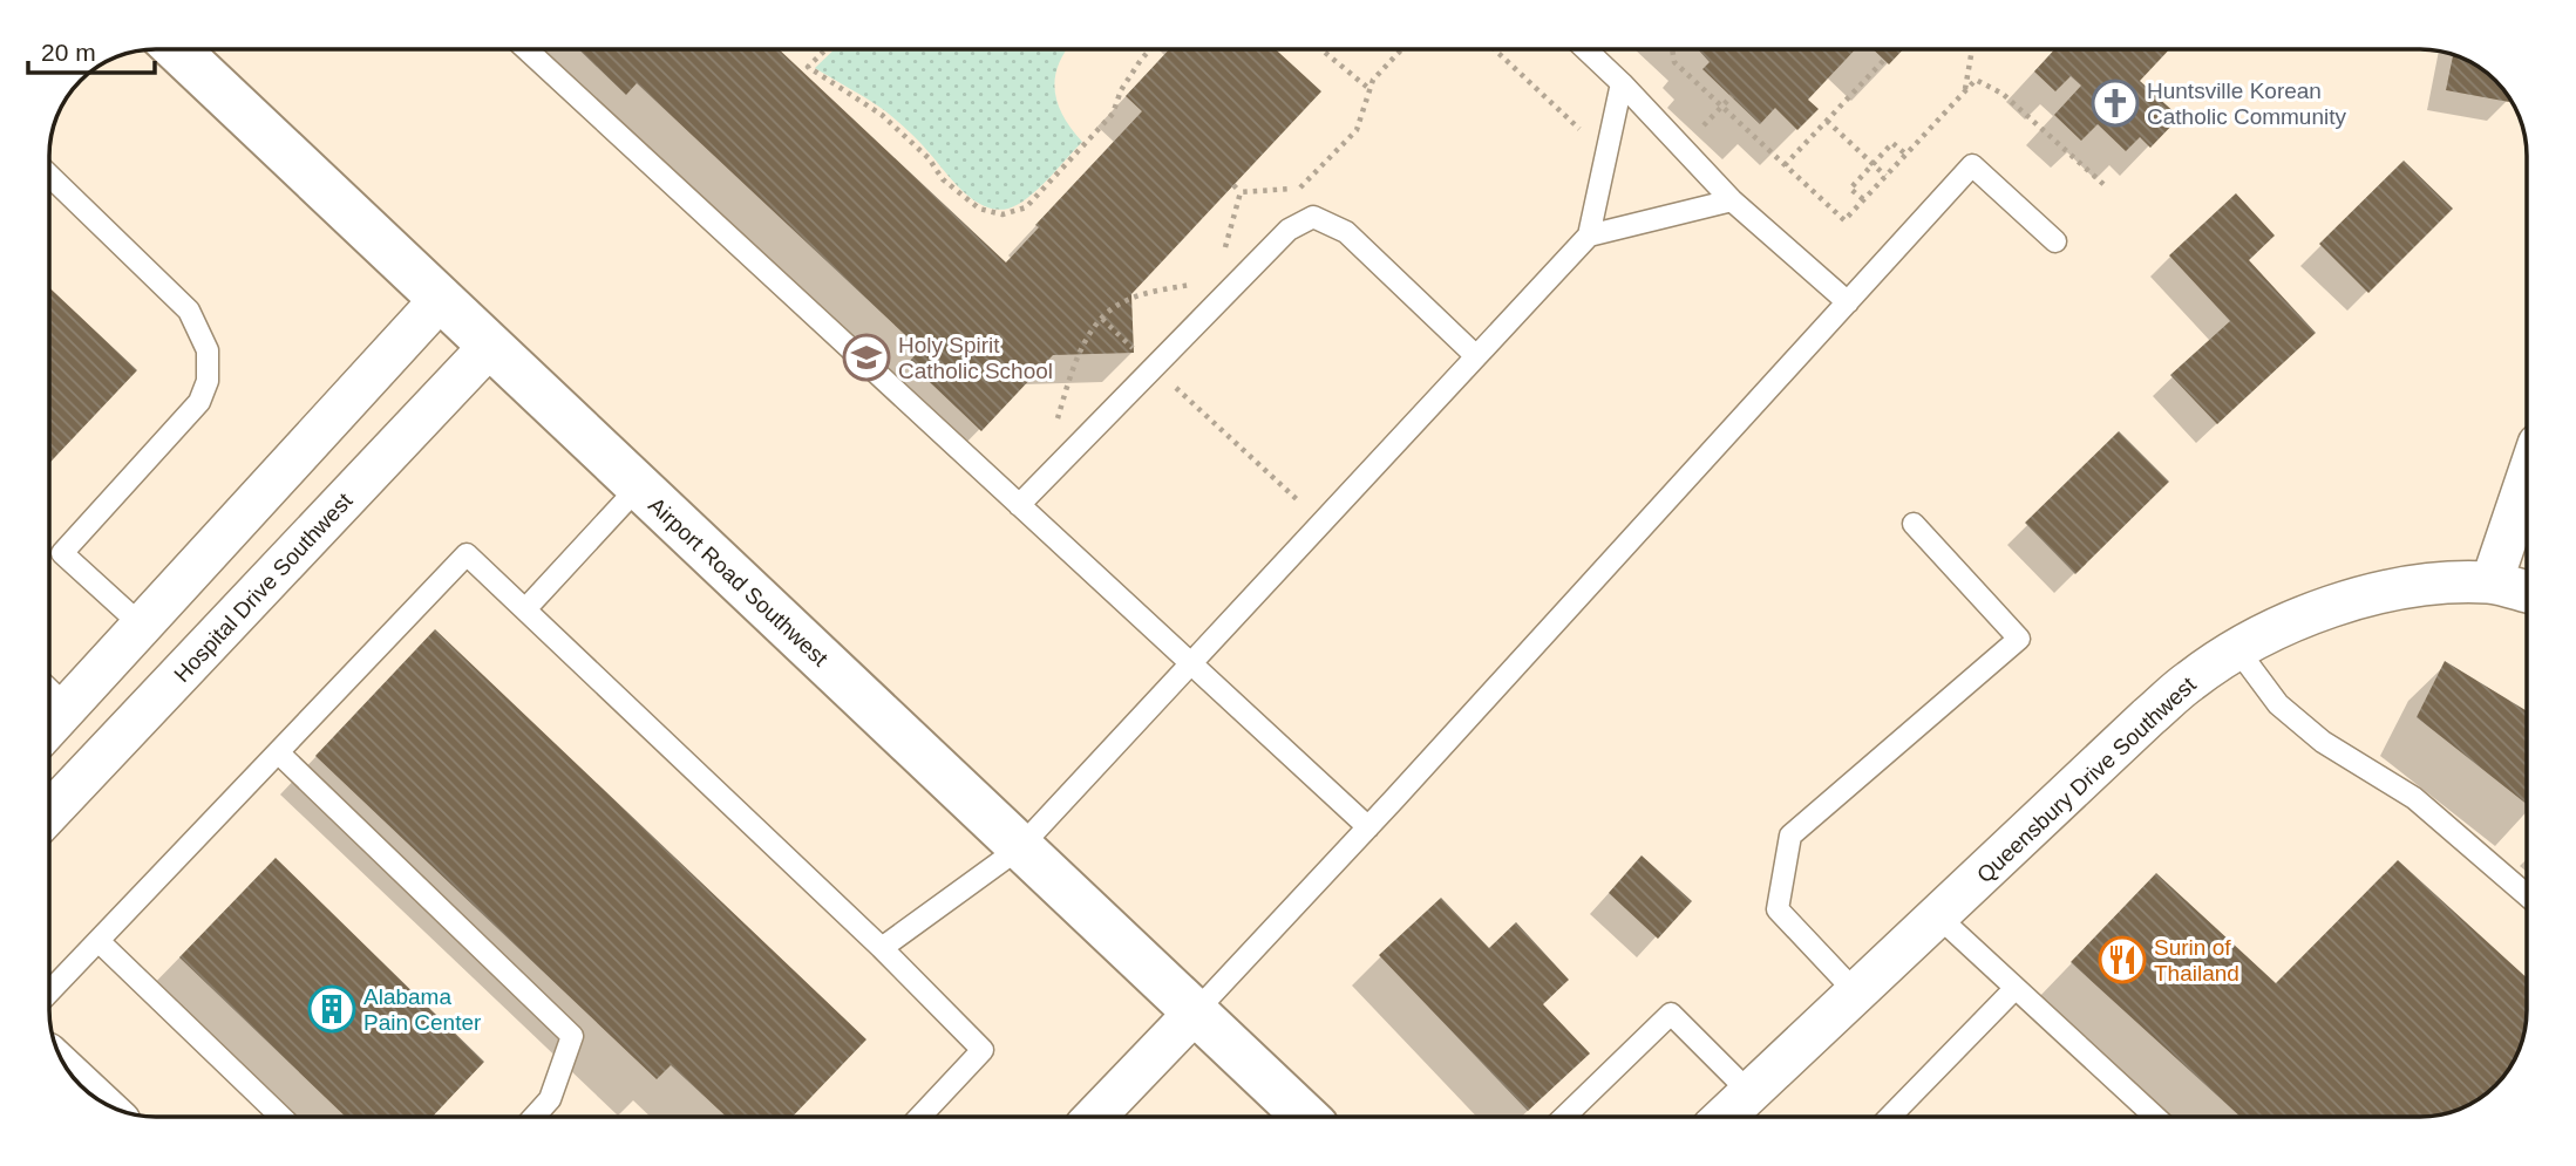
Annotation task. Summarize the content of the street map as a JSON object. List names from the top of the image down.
{
  "streets": {
    "main road": ["Airport Road Southwest"],
    "street": ["Hospital Drive Southwest", "Queensbury Drive Southwest"]
  },
  "crossings": [
    ["Airport Road Southwest", "Hospital Drive Southwest"]
  ],
  "places": {
    "church": ["Huntsville Korean Catholic Community"],
    "school or university": ["Holy Spirit Catholic School"],
    "restaurant": ["Surin of Thailand"],
    "building": ["Alabama Pain Center"]
  },
  "scale_bar": "20 m"
}
